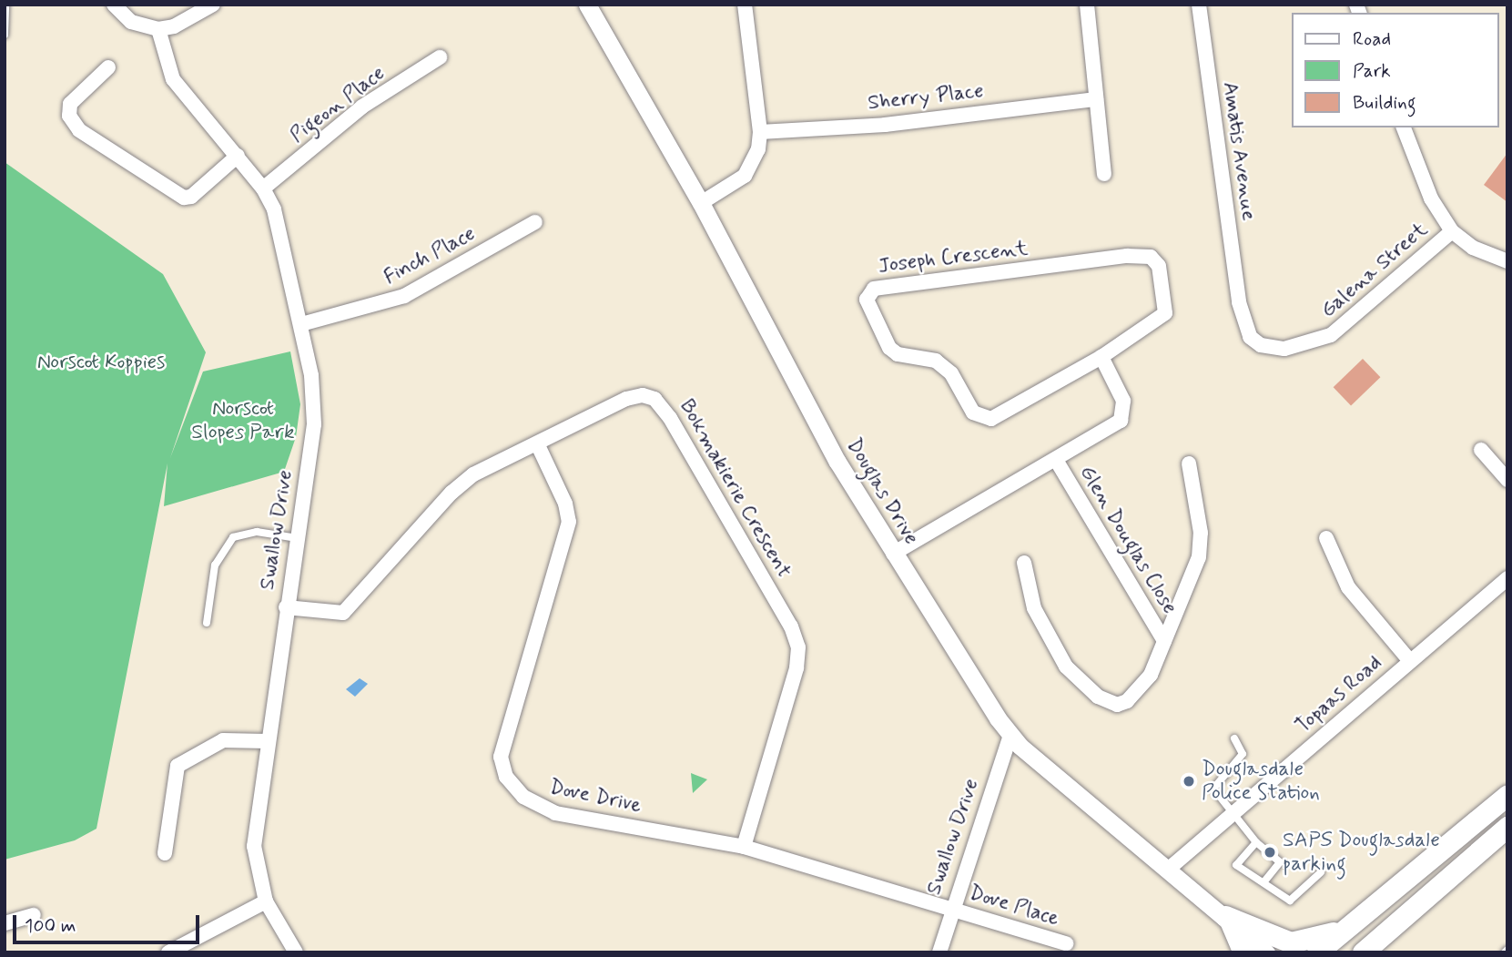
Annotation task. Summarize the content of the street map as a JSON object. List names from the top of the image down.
{
  "streets": {
    "street": [
      "Sherry Place",
      "Pigeon Place",
      "Amatis Avenue",
      "Finch Place",
      "Joseph Crescent",
      "Galena Street",
      "Bokmakierie Crescent",
      "Douglas Drive",
      "Swallow Drive",
      "Glen Douglas Close",
      "Topaas Road",
      "Dove Drive",
      "Dove Place"
    ]
  },
  "crossings": [
    ["Pigeon Place", "Swallow Drive"],
    ["Amatis Avenue", "Galena Street"],
    ["Finch Place", "Swallow Drive"],
    ["Bokmakierie Crescent", "Swallow Drive"],
    ["Bokmakierie Crescent", "Dove Drive"],
    ["Douglas Drive", "Swallow Drive"],
    ["Douglas Drive", "Topaas Road"],
    ["Swallow Drive", "Dove Drive"],
    ["Swallow Drive", "Dove Place"],
    ["Dove Drive", "Dove Place"]
  ],
  "parks": ["Norscot Koppies", "Norscot Slopes Park"],
  "places": ["Douglasdale Police Station", "SAPS Douglasdale parking"],
  "legend": ["Road", "Park", "Building"],
  "scale_bar": "100 m"
}
